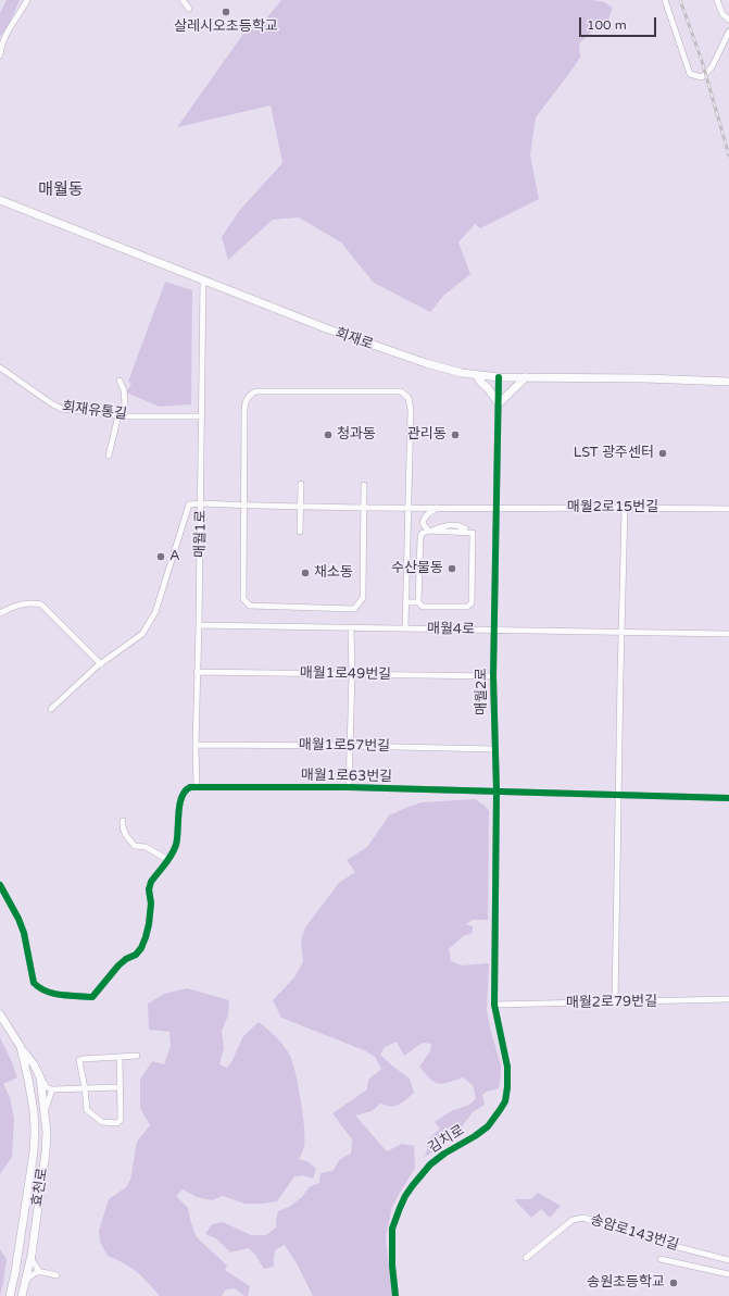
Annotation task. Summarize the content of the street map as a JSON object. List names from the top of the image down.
{
  "streets": {
    "main road": ["회재로", "효천로"],
    "street": [
      "회재유통길",
      "매월2로15번길",
      "매월1로",
      "매월4로",
      "매월1로49번길",
      "매월2로",
      "매월1로57번길",
      "매월1로63번길",
      "매월2로79번길",
      "김치로",
      "송암로143번길"
    ]
  },
  "crossings": [
    ["회재로", "매월1로"],
    ["회재로", "매월2로"],
    ["회재유통길", "매월1로"],
    ["매월2로15번길", "매월1로"],
    ["매월2로15번길", "매월2로"],
    ["매월1로", "매월4로"],
    ["매월1로", "매월1로49번길"],
    ["매월1로", "매월1로57번길"],
    ["매월1로", "매월1로63번길"],
    ["매월4로", "매월2로"],
    ["매월1로49번길", "매월2로"],
    ["매월2로", "매월1로57번길"],
    ["매월2로", "매월1로63번길"],
    ["매월2로", "매월2로79번길"],
    ["매월2로", "김치로"],
    ["매월2로79번길", "김치로"]
  ],
  "districts": ["매월동"],
  "places": [
    "살레시오초등학교",
    "청과동",
    "관리동",
    "LST 광주센터",
    "A",
    "수산물동",
    "채소동",
    "송원초등학교"
  ],
  "scale_bar": "100 m"
}
